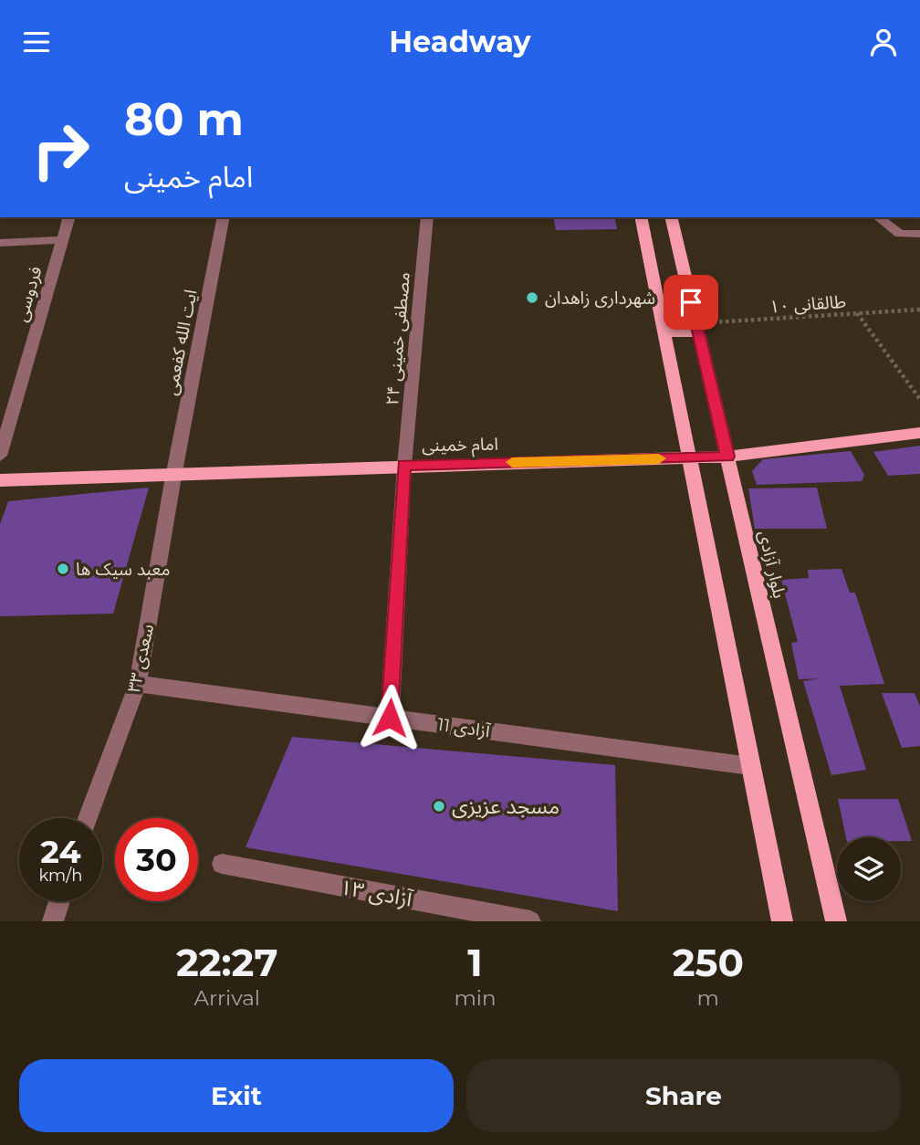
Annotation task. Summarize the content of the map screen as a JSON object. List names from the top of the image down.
{
  "streets": {
    "main road": ["امام خمینی", "بلوار آزادی"],
    "street": [
      "فردوسی",
      "مصطفی خمینی ۲۴",
      "ایت الله کفعمی",
      "سعدی ۳۳",
      "آزادی 11",
      "آزادی ۱۳"
    ],
    "path": ["طالقانی ۱۰"]
  },
  "crossings": [
    ["طالقانی ۱۰", "بلوار آزادی"],
    ["مصطفی خمینی ۲۴", "امام خمینی"],
    ["مصطفی خمینی ۲۴", "آزادی 11"],
    ["ایت الله کفعمی", "امام خمینی"],
    ["ایت الله کفعمی", "سعدی ۳۳"],
    ["امام خمینی", "بلوار آزادی"],
    ["امام خمینی", "سعدی ۳۳"],
    ["سعدی ۳۳", "آزادی 11"]
  ],
  "places": ["شهرداری زاهدان", "معبد سیک ها", "مسجد عزیزی"],
  "page": {
    "header": "Headway",
    "turn": ["80 m", "امام خمینی"],
    "speed": "24 km/h",
    "limit": "30",
    "eta": [
      "22:27",
      "Arrival",
      "1",
      "min",
      "250",
      "m"
    ],
    "buttons": ["Exit", "Share"]
  }
}
